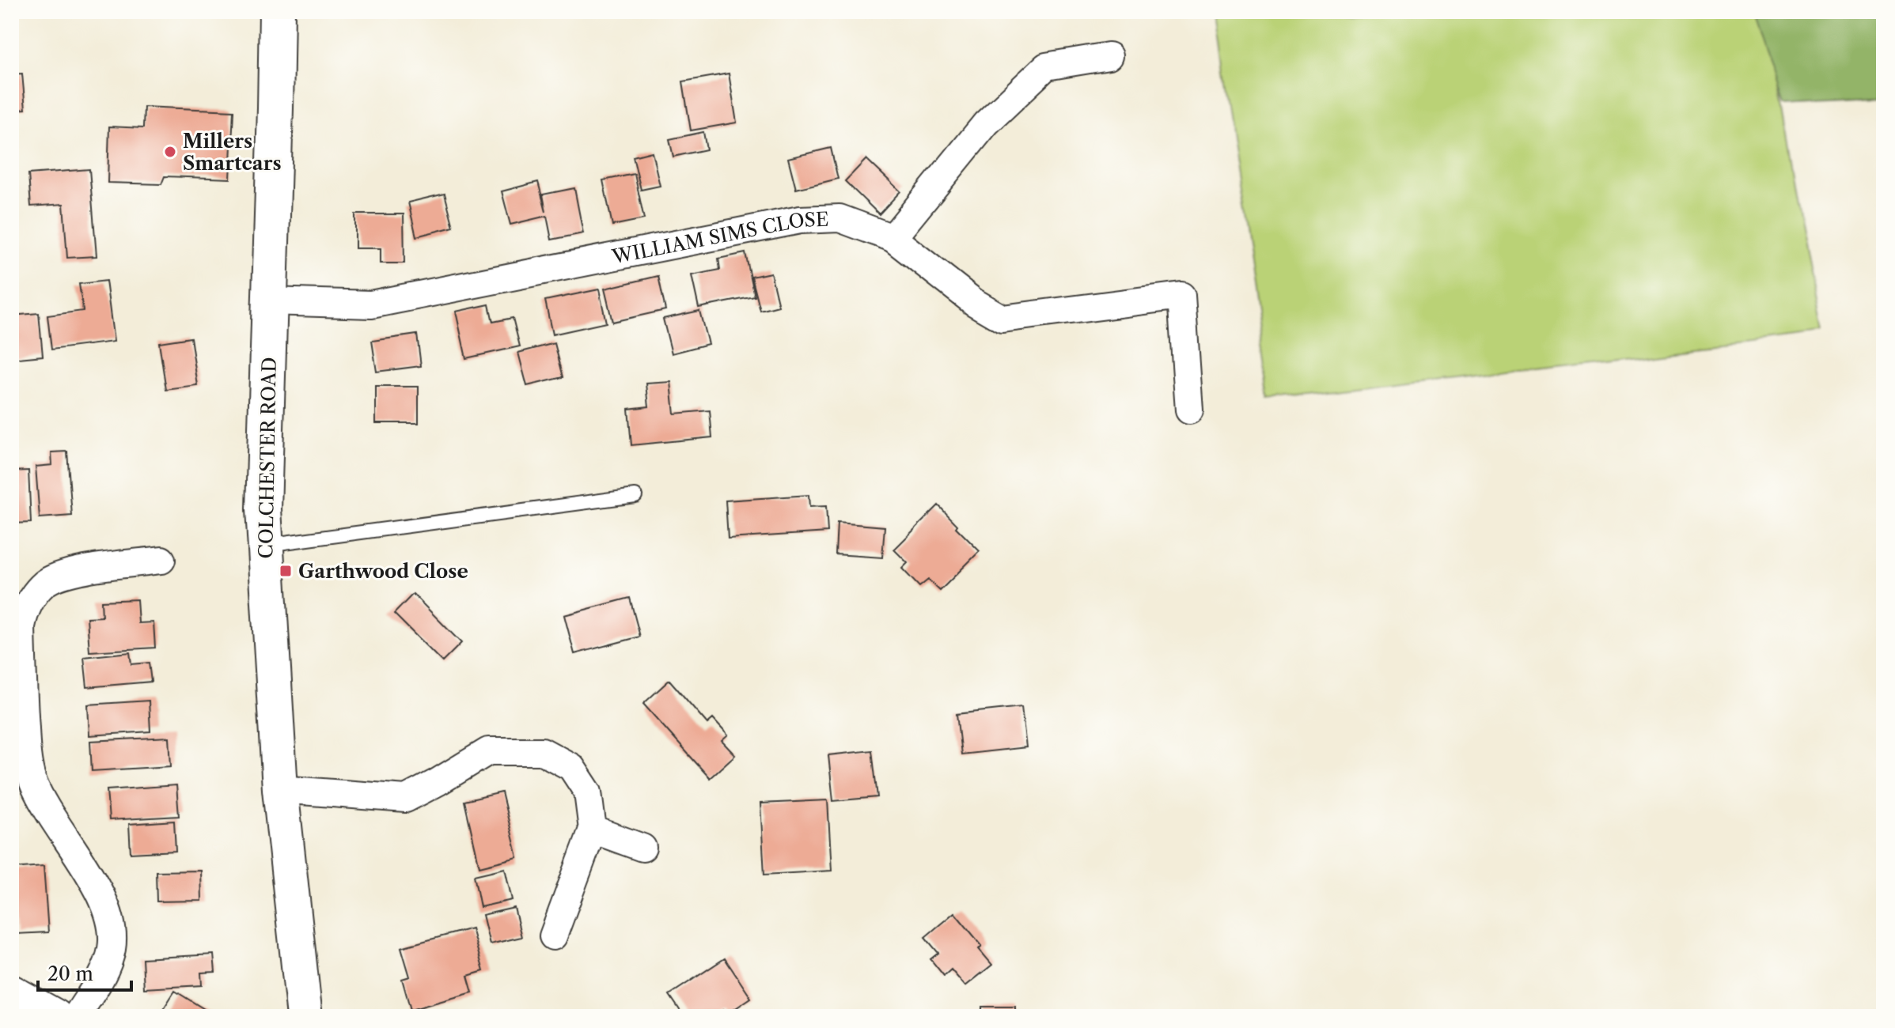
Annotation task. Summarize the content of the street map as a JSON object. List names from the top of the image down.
{
  "streets": {
    "main road": ["COLCHESTER ROAD"],
    "street": ["WILLIAM SIMS CLOSE"]
  },
  "crossings": [
    ["WILLIAM SIMS CLOSE", "COLCHESTER ROAD"]
  ],
  "places": {
    "other": ["Millers Smartcars"],
    "transit": ["Garthwood Close"]
  },
  "scale_bar": "20 m"
}
